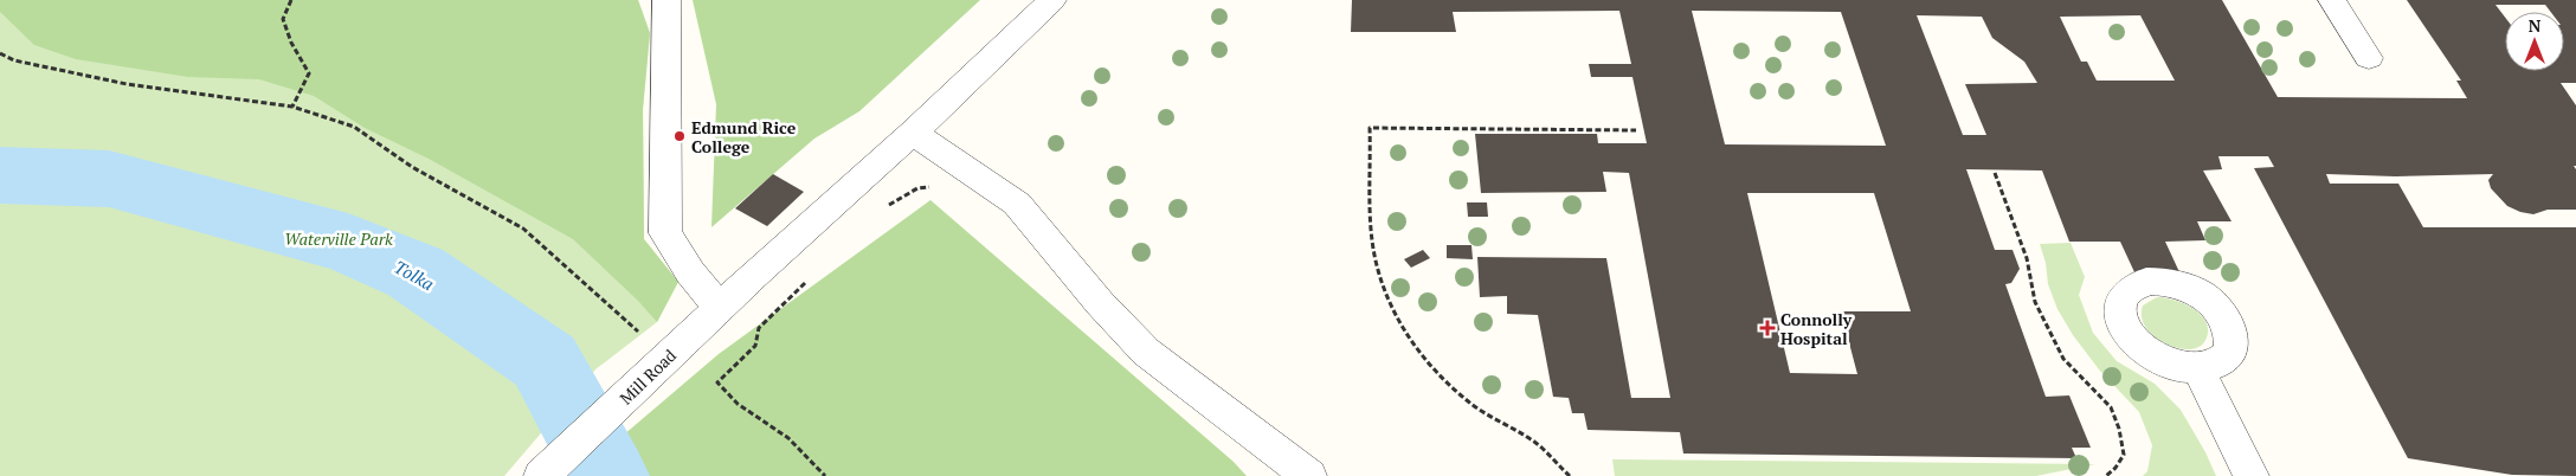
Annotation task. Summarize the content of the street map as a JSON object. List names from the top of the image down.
{
  "streets": {
    "street": ["Mill Road"]
  },
  "water": ["Tolka"],
  "parks": ["Waterville Park"],
  "places": {
    "other": ["Edmund Rice College"],
    "health": ["Connolly Hospital"]
  },
  "north": "top"
}
